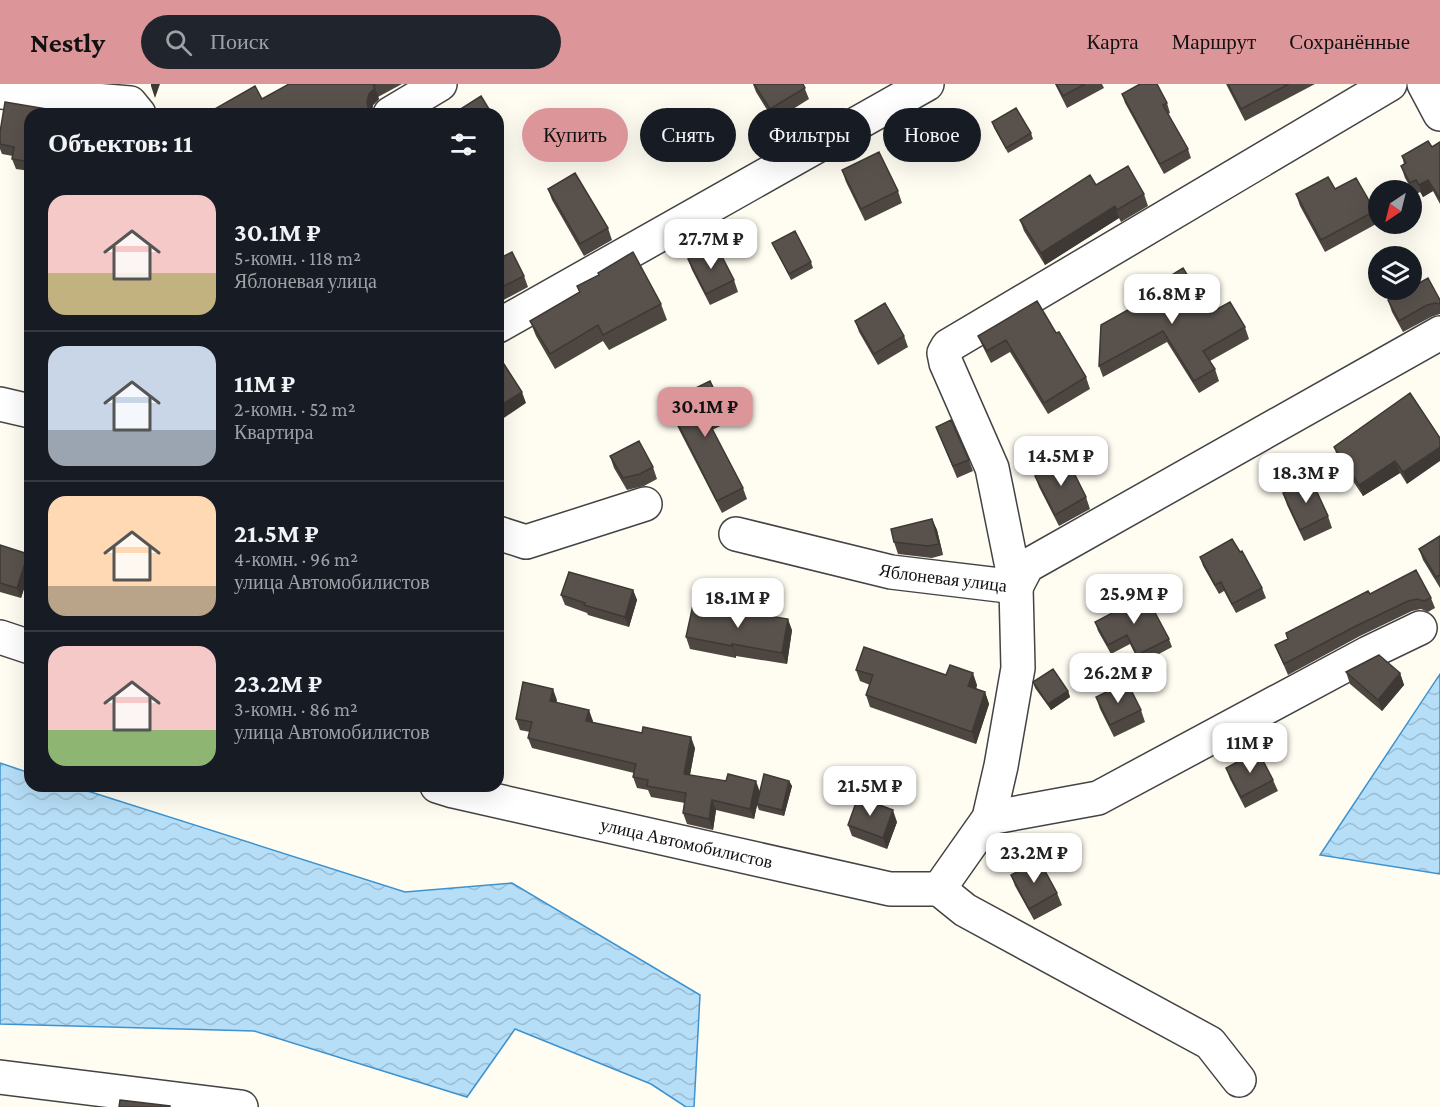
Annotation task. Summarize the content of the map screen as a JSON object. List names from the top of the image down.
{
  "streets": {
    "street": ["Яблоневая улица", "улица Автомобилистов"]
  },
  "north": "bottom left",
  "page": {
    "header": "Nestly",
    "search": "Поиск",
    "nav": ["Карта", "Маршрут", "Сохранённые"],
    "chip": [
      "Купить",
      "Снять",
      "Фильтры",
      "Новое"
    ],
    "heading": "Объектов: 11",
    "list": [
      {
        "name": "30.1M ₽",
        "note": "5-комн. · 118 m² · Яблоневая улица"
      },
      {
        "name": "11M ₽",
        "note": "2-комн. · 52 m² · Квартира"
      },
      {
        "name": "21.5M ₽",
        "note": "4-комн. · 96 m² · улица Автомобилистов"
      },
      {
        "name": "23.2M ₽",
        "note": "3-комн. · 86 m² · улица Автомобилистов"
      }
    ],
    "price": [
      "27.7M ₽",
      "16.8M ₽",
      "30.1M ₽",
      "14.5M ₽",
      "18.3M ₽",
      "25.9M ₽",
      "18.1M ₽",
      "26.2M ₽",
      "11M ₽",
      "21.5M ₽",
      "23.2M ₽"
    ]
  }
}
